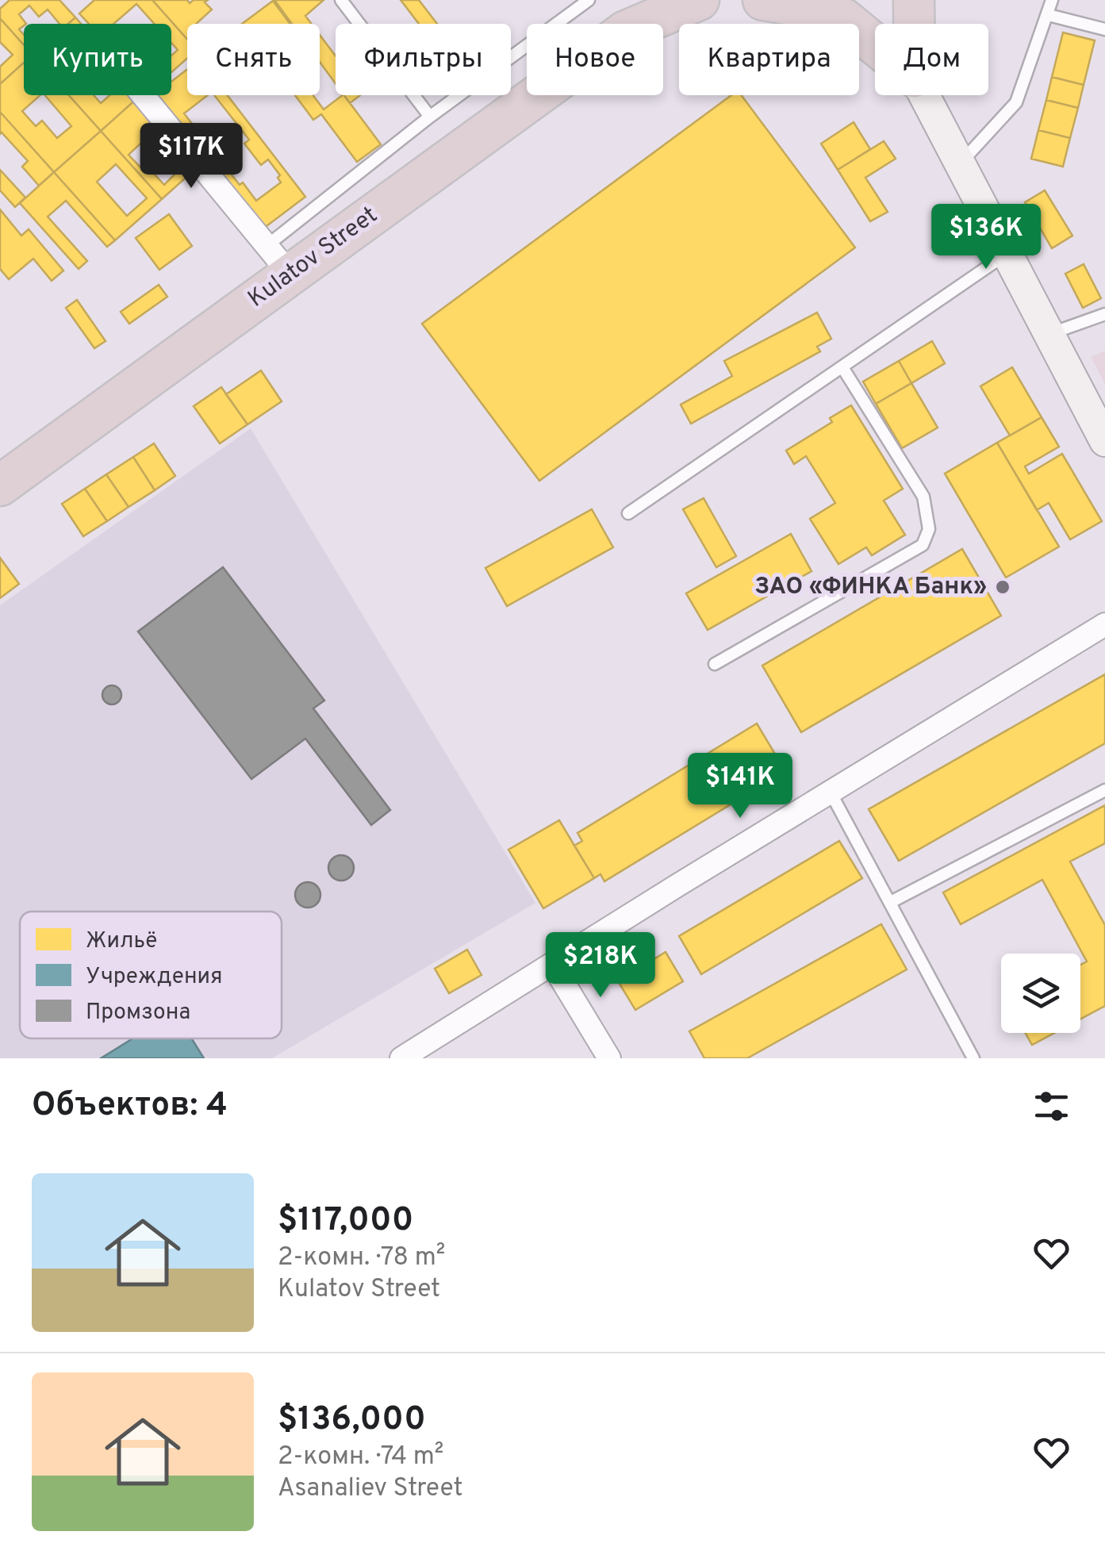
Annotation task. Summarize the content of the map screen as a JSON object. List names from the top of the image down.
{
  "streets": {
    "highway": ["Kulatov Street"]
  },
  "places": ["ЗАО «ФИНКА Банк»"],
  "legend": ["Жильё", "Учреждения", "Промзона"],
  "page": {
    "chip": [
      "Купить",
      "Снять",
      "Фильтры",
      "Новое",
      "Квартира",
      "Дом"
    ],
    "price": [
      "$117K",
      "$136K",
      "$141K",
      "$218K"
    ],
    "heading": "Объектов: 4",
    "list": [
      {
        "name": "$117,000",
        "note": "2-комн. · 78 m² · Kulatov Street"
      },
      {
        "name": "$136,000",
        "note": "2-комн. · 74 m² · Asanaliev Street"
      }
    ]
  }
}
